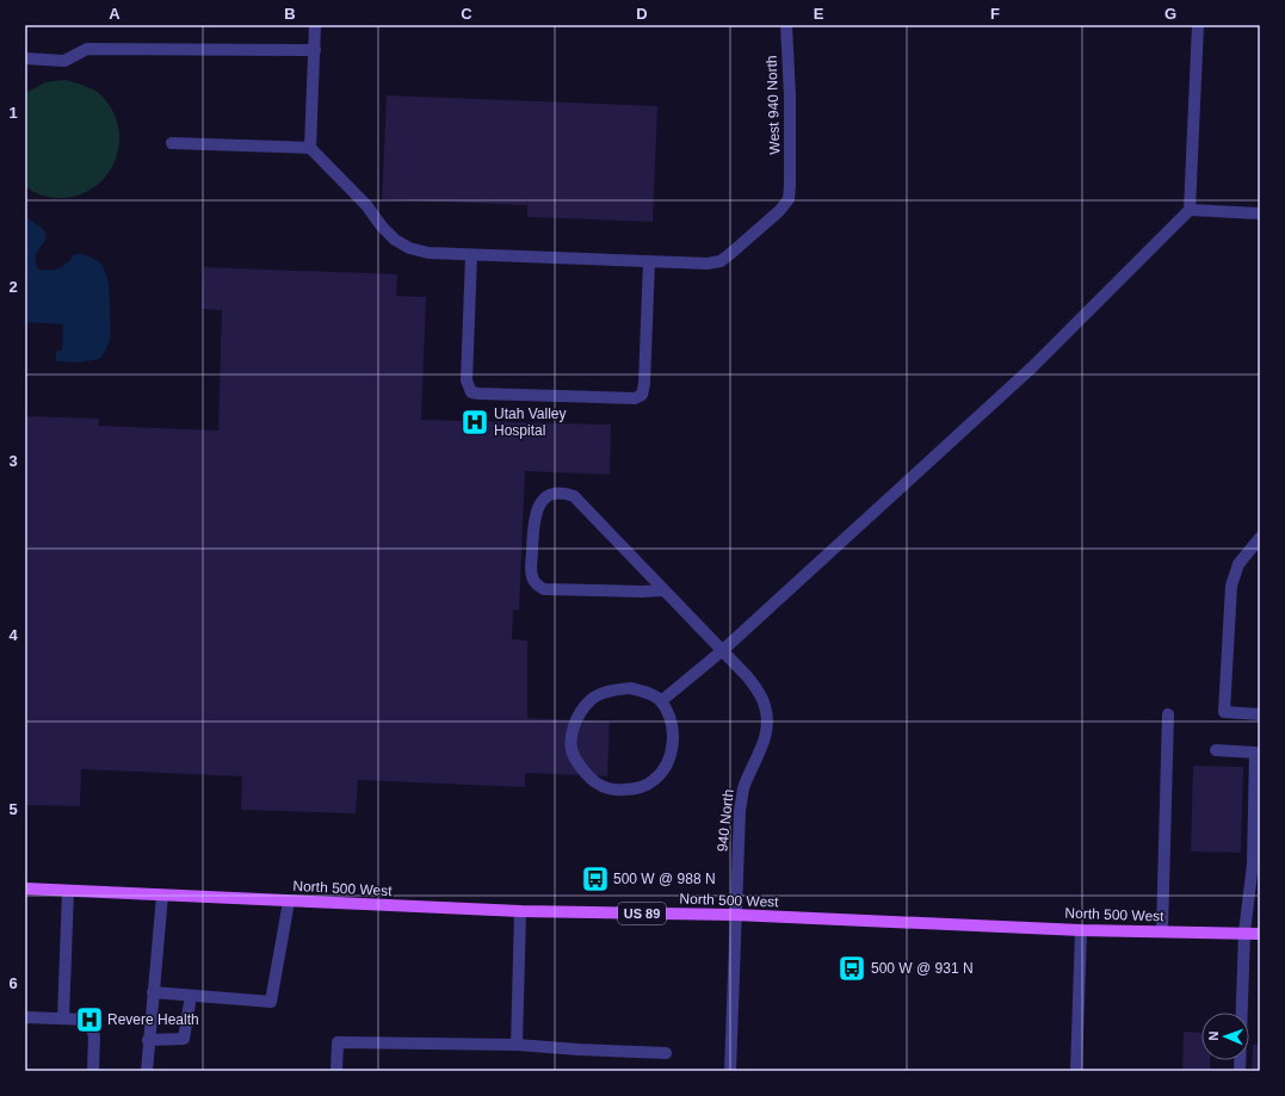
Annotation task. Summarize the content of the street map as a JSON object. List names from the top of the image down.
{
  "streets": {
    "main road": ["North 500 West", "US 89"],
    "street": ["West 940 North", "940 North"]
  },
  "crossings": [
    ["940 North", "North 500 West"]
  ],
  "places": {
    "hospital": ["Utah Valley Hospital", "Revere Health"],
    "bus stop": ["500 W @ 988 N", "500 W @ 931 N"]
  },
  "north": "left",
  "grid": {
    "columns": [
      "A",
      "B",
      "C",
      "D",
      "E",
      "F",
      "G"
    ],
    "rows": [
      "1",
      "2",
      "3",
      "4",
      "5",
      "6"
    ]
  }
}
